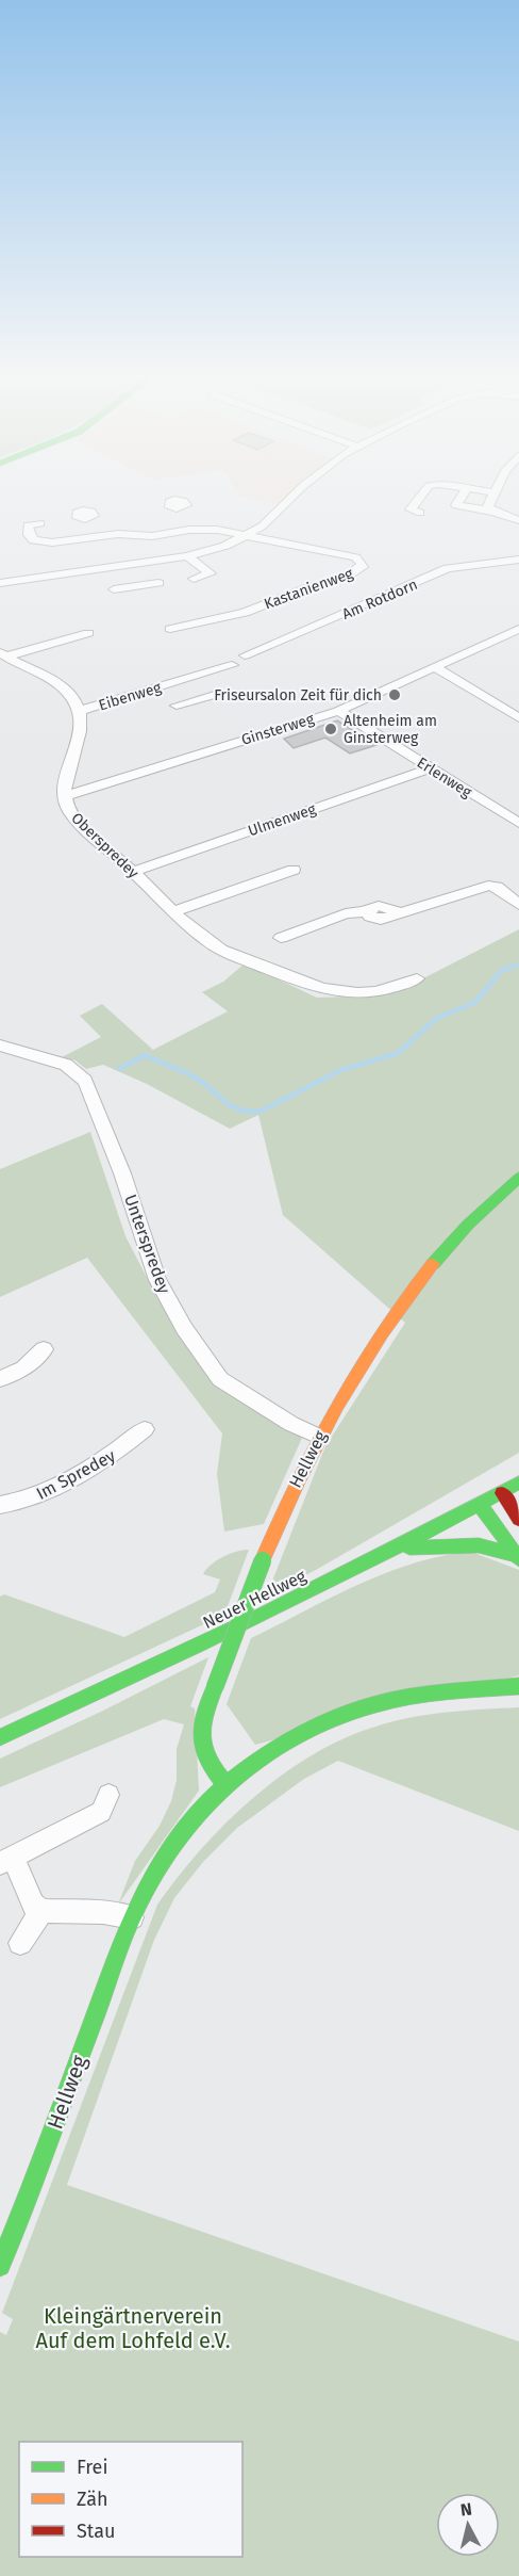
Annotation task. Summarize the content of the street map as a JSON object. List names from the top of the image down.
{
  "streets": {
    "street": [
      "Kastanienweg",
      "Am Rotdorn",
      "Eibenweg",
      "Ginsterweg",
      "Erlenweg",
      "Ulmenweg",
      "Oberspredey",
      "Unterspredey",
      "Hellweg",
      "Im Spredey",
      "Neuer Hellweg"
    ]
  },
  "crossings": [
    ["Eibenweg", "Oberspredey"],
    ["Ginsterweg", "Erlenweg"],
    ["Ginsterweg", "Oberspredey"],
    ["Erlenweg", "Ulmenweg"],
    ["Ulmenweg", "Oberspredey"],
    ["Unterspredey", "Hellweg"]
  ],
  "parks": ["Kleingärtnerverein Auf dem Lohfeld e.V."],
  "places": ["Friseursalon Zeit für dich", "Altenheim am Ginsterweg"],
  "legend": ["Frei", "Zäh", "Stau"],
  "north": "top"
}
